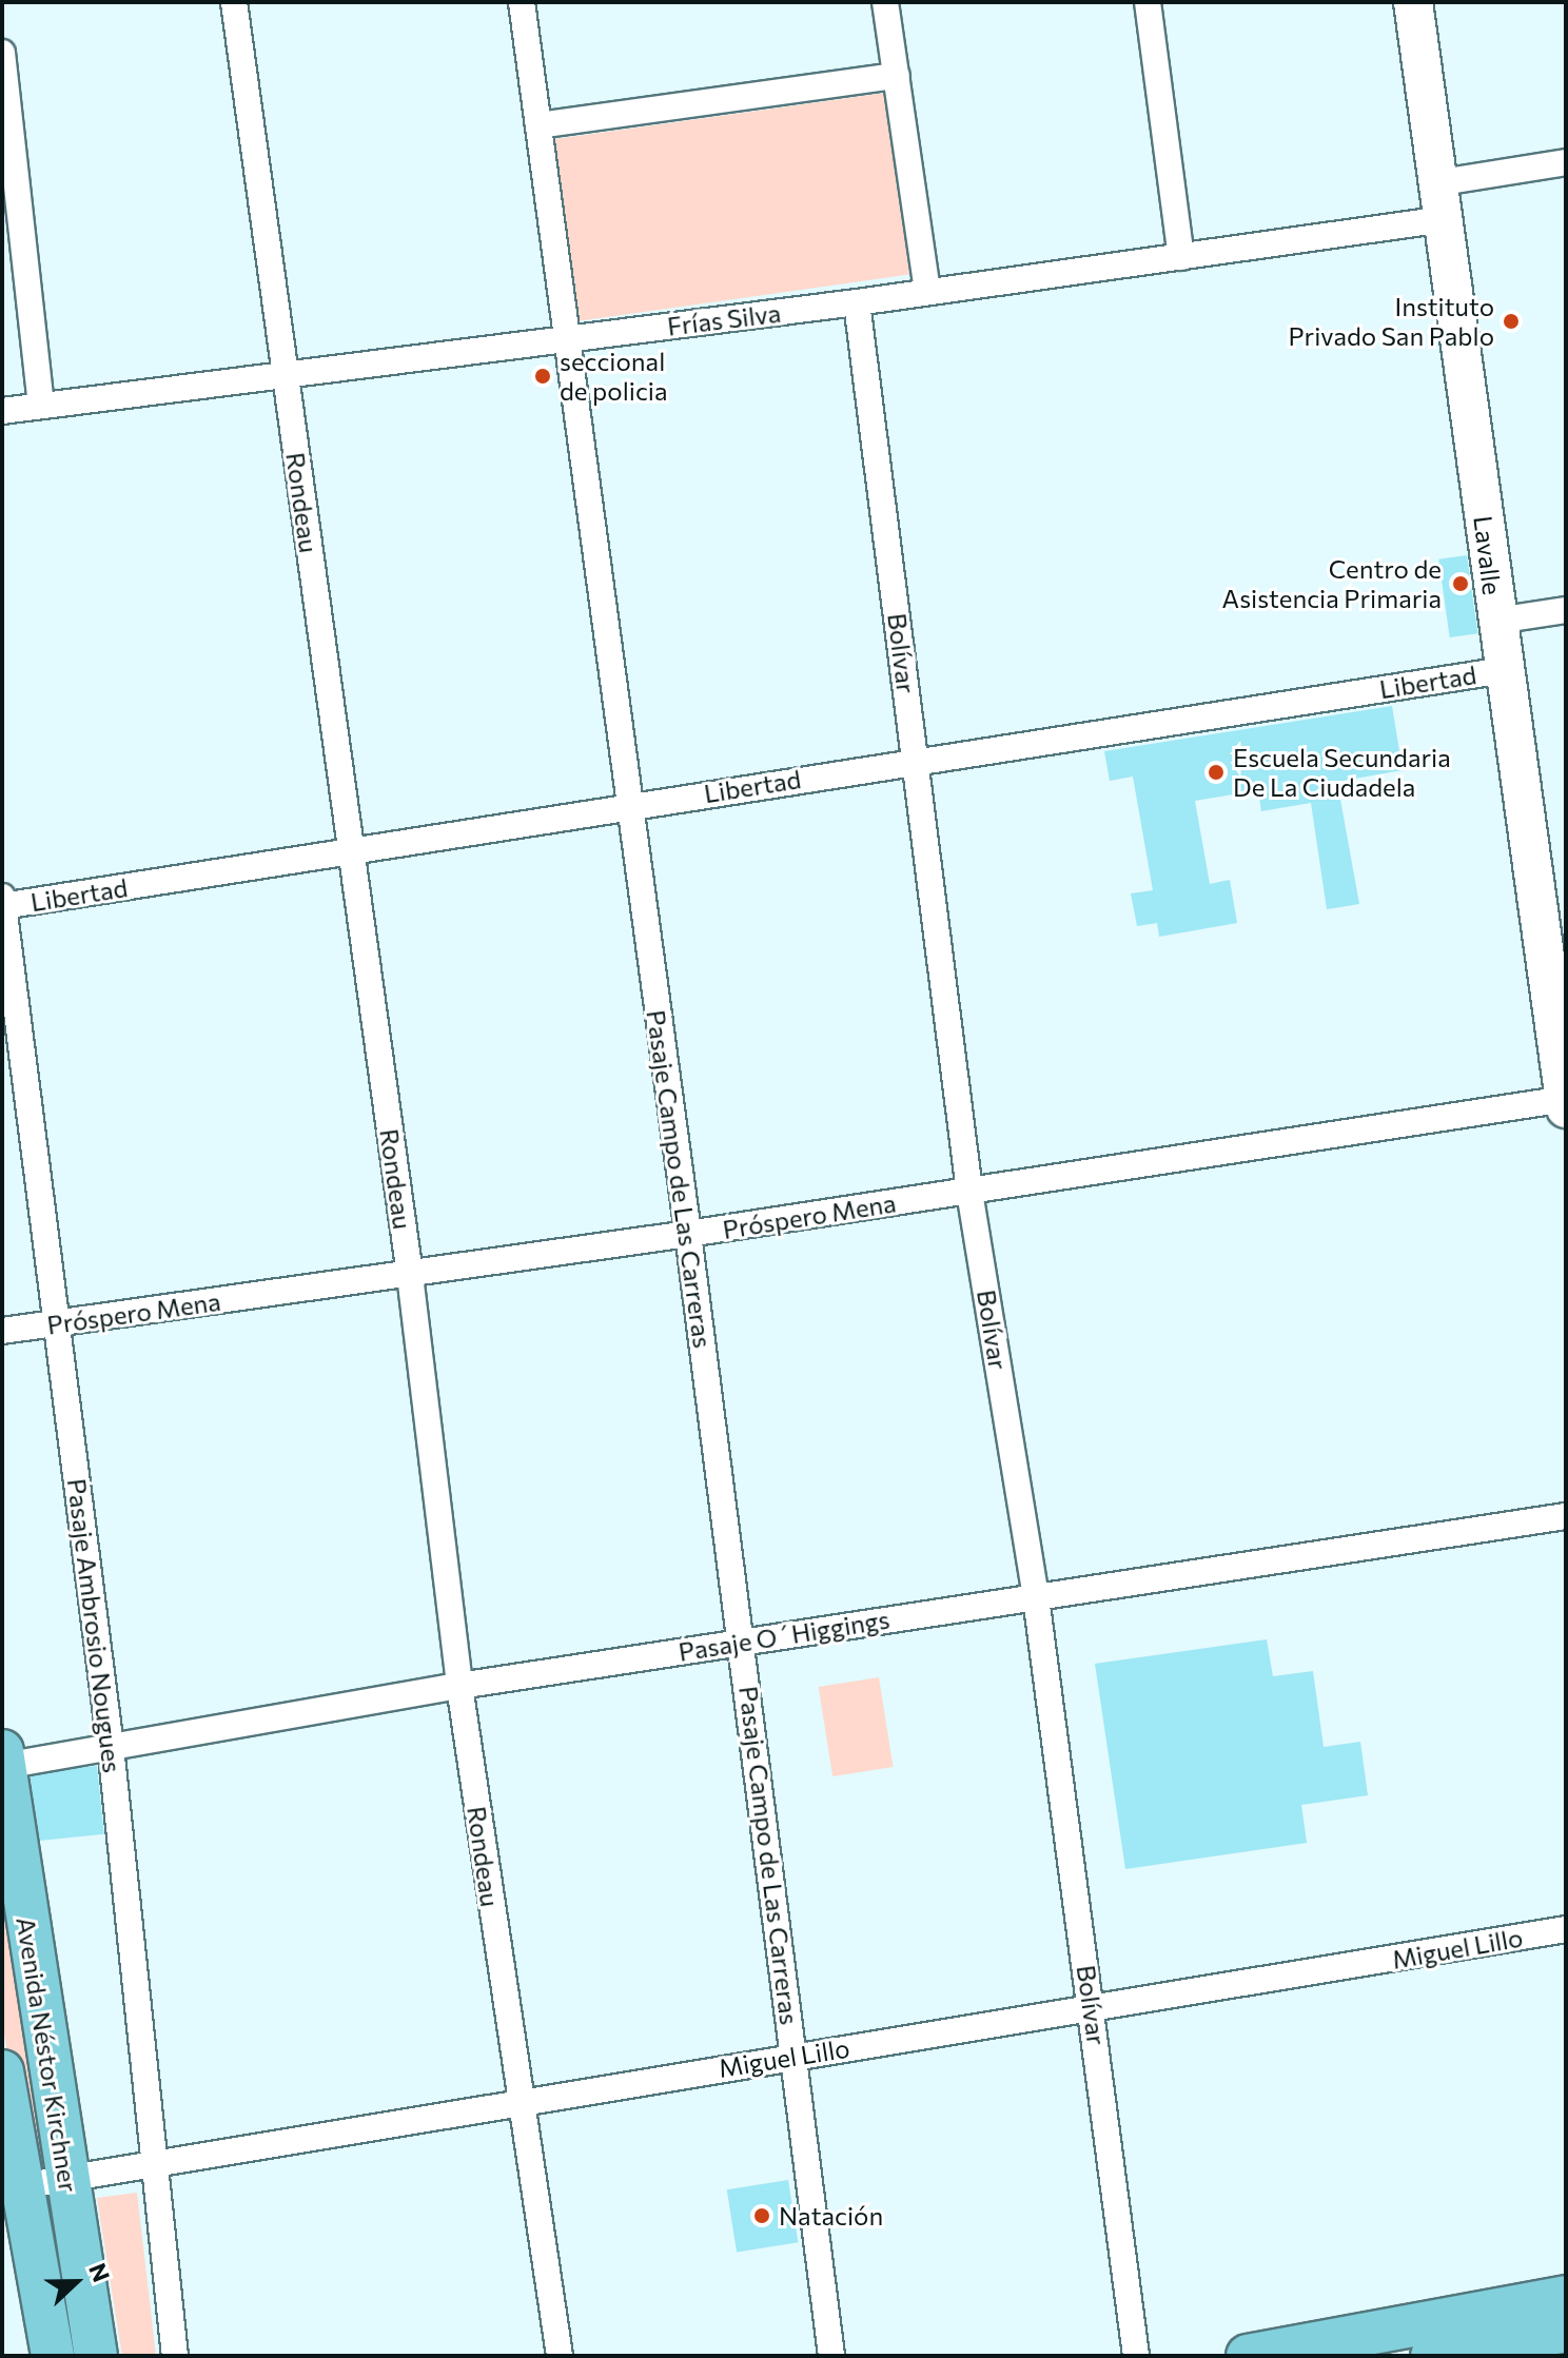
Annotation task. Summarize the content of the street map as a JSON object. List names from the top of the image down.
{
  "streets": {
    "main road": ["Avenida Néstor Kirchner"],
    "street": [
      "Frías Silva",
      "Rondeau",
      "Lavalle",
      "Bolívar",
      "Libertad",
      "Pasaje Campo de Las Carreras",
      "Próspero Mena",
      "Pasaje Ambrosio Nougues",
      "Pasaje O´Higgings",
      "Miguel Lillo"
    ]
  },
  "crossings": [
    ["Frías Silva", "Rondeau"],
    ["Frías Silva", "Lavalle"],
    ["Frías Silva", "Bolívar"],
    ["Frías Silva", "Pasaje Campo de Las Carreras"],
    ["Rondeau", "Libertad"],
    ["Rondeau", "Próspero Mena"],
    ["Rondeau", "Pasaje O´Higgings"],
    ["Rondeau", "Miguel Lillo"],
    ["Lavalle", "Libertad"],
    ["Lavalle", "Próspero Mena"],
    ["Bolívar", "Libertad"],
    ["Bolívar", "Próspero Mena"],
    ["Bolívar", "Pasaje O´Higgings"],
    ["Bolívar", "Miguel Lillo"],
    ["Libertad", "Pasaje Campo de Las Carreras"],
    ["Libertad", "Pasaje Ambrosio Nougues"],
    ["Pasaje Campo de Las Carreras", "Próspero Mena"],
    ["Pasaje Campo de Las Carreras", "Pasaje O´Higgings"],
    ["Pasaje Campo de Las Carreras", "Miguel Lillo"],
    ["Próspero Mena", "Pasaje Ambrosio Nougues"],
    ["Pasaje Ambrosio Nougues", "Pasaje O´Higgings"],
    ["Pasaje Ambrosio Nougues", "Miguel Lillo"],
    ["Pasaje O´Higgings", "Avenida Néstor Kirchner"],
    ["Miguel Lillo", "Avenida Néstor Kirchner"]
  ],
  "places": [
    "Instituto Privado San Pablo",
    "seccional de policia",
    "Centro de Asistencia Primaria",
    "Escuela Secundaria De La Ciudadela",
    "Natación"
  ],
  "north": "right"
}
